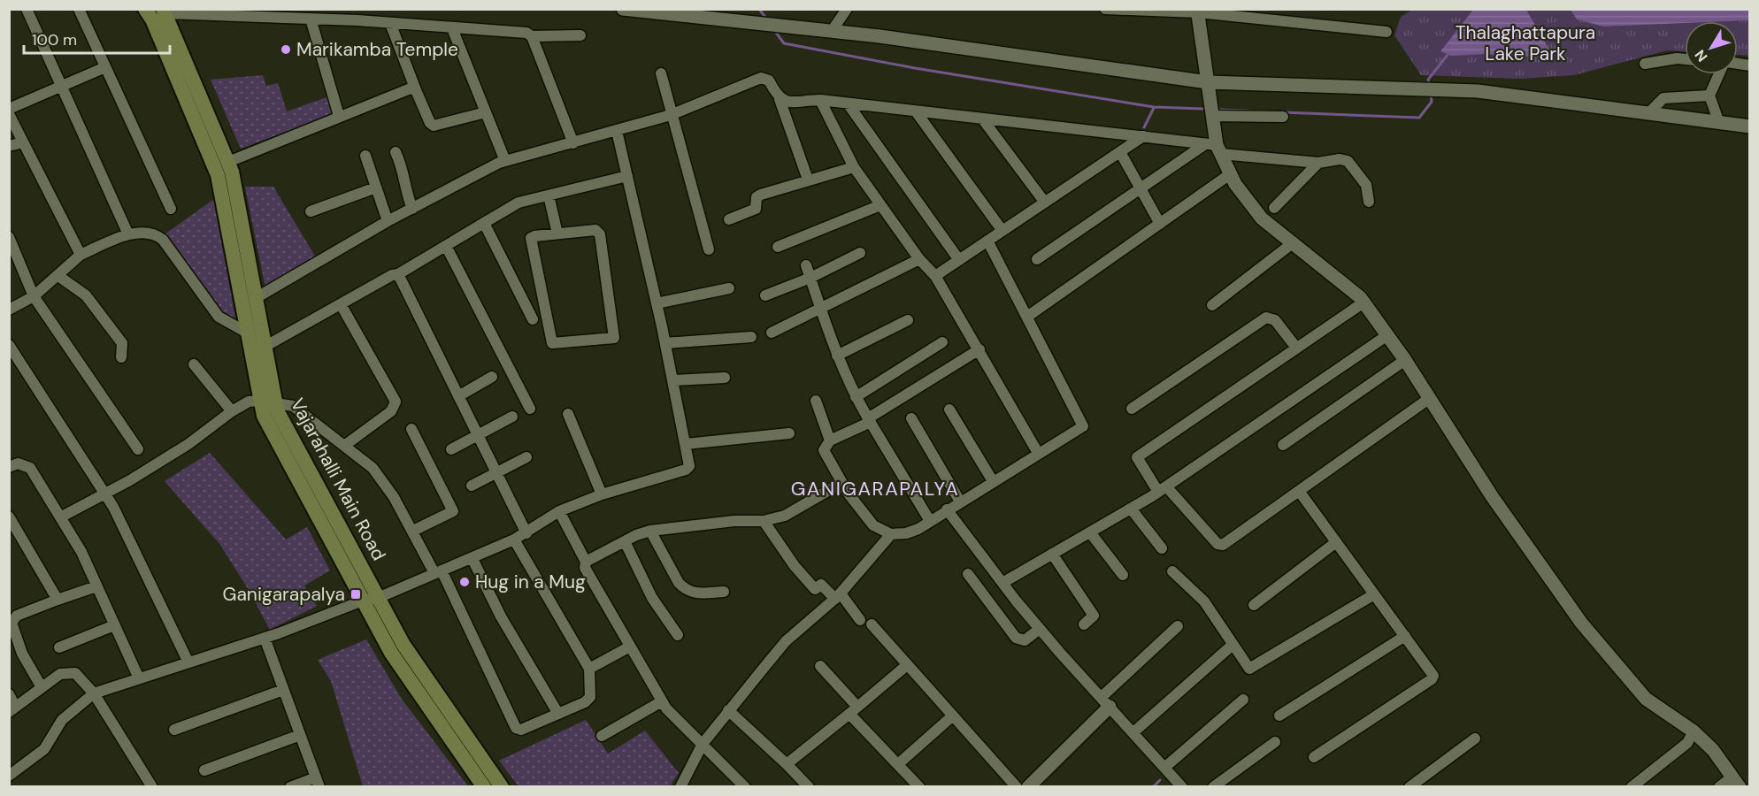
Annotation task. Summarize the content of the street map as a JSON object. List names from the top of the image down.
{
  "streets": {
    "main road": ["Vajarahalli Main Road"]
  },
  "districts": ["GANIGARAPALYA"],
  "parks": ["Thalaghattapura Lake Park"],
  "places": {
    "other": ["Marikamba Temple", "Hug in a Mug"],
    "transit": ["Ganigarapalya"]
  },
  "scale_bar": "100 m",
  "north": "bottom left"
}
